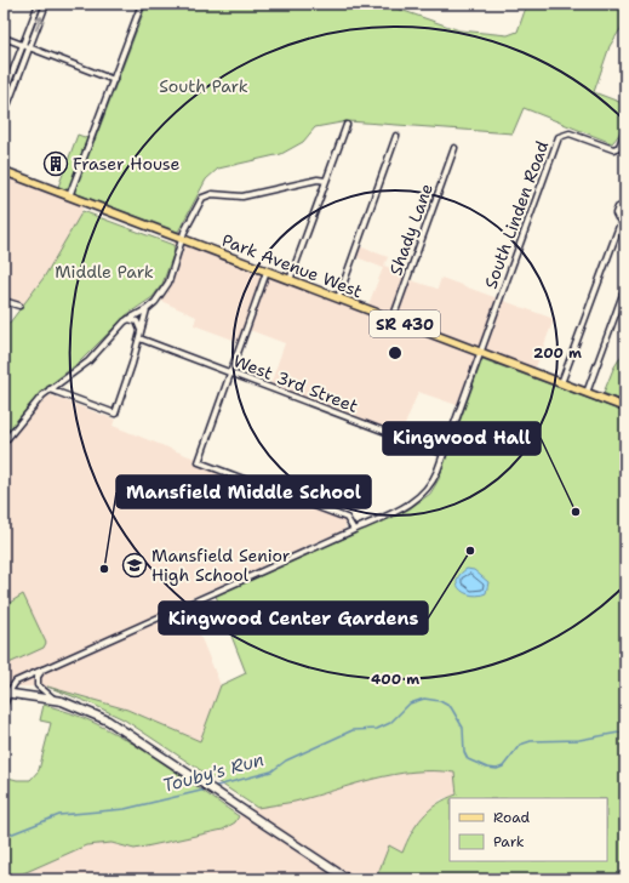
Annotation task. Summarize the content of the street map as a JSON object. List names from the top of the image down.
{
  "streets": {
    "main road": ["Park Avenue West", "SR 430"],
    "street": ["South Linden Road", "Shady Lane", "West 3rd Street"]
  },
  "crossings": [
    ["South Linden Road", "Park Avenue West"],
    ["Shady Lane", "Park Avenue West"]
  ],
  "water": ["Touby's Run"],
  "parks": ["South Park", "Middle Park"],
  "places": {
    "building": ["Fraser House"],
    "other": ["Kingwood Hall", "Kingwood Center Gardens", "Mansfield Middle School"],
    "school or university": ["Mansfield Senior High School"]
  },
  "legend": ["Road", "Park"],
  "rings": ["200 m", "400 m"]
}
